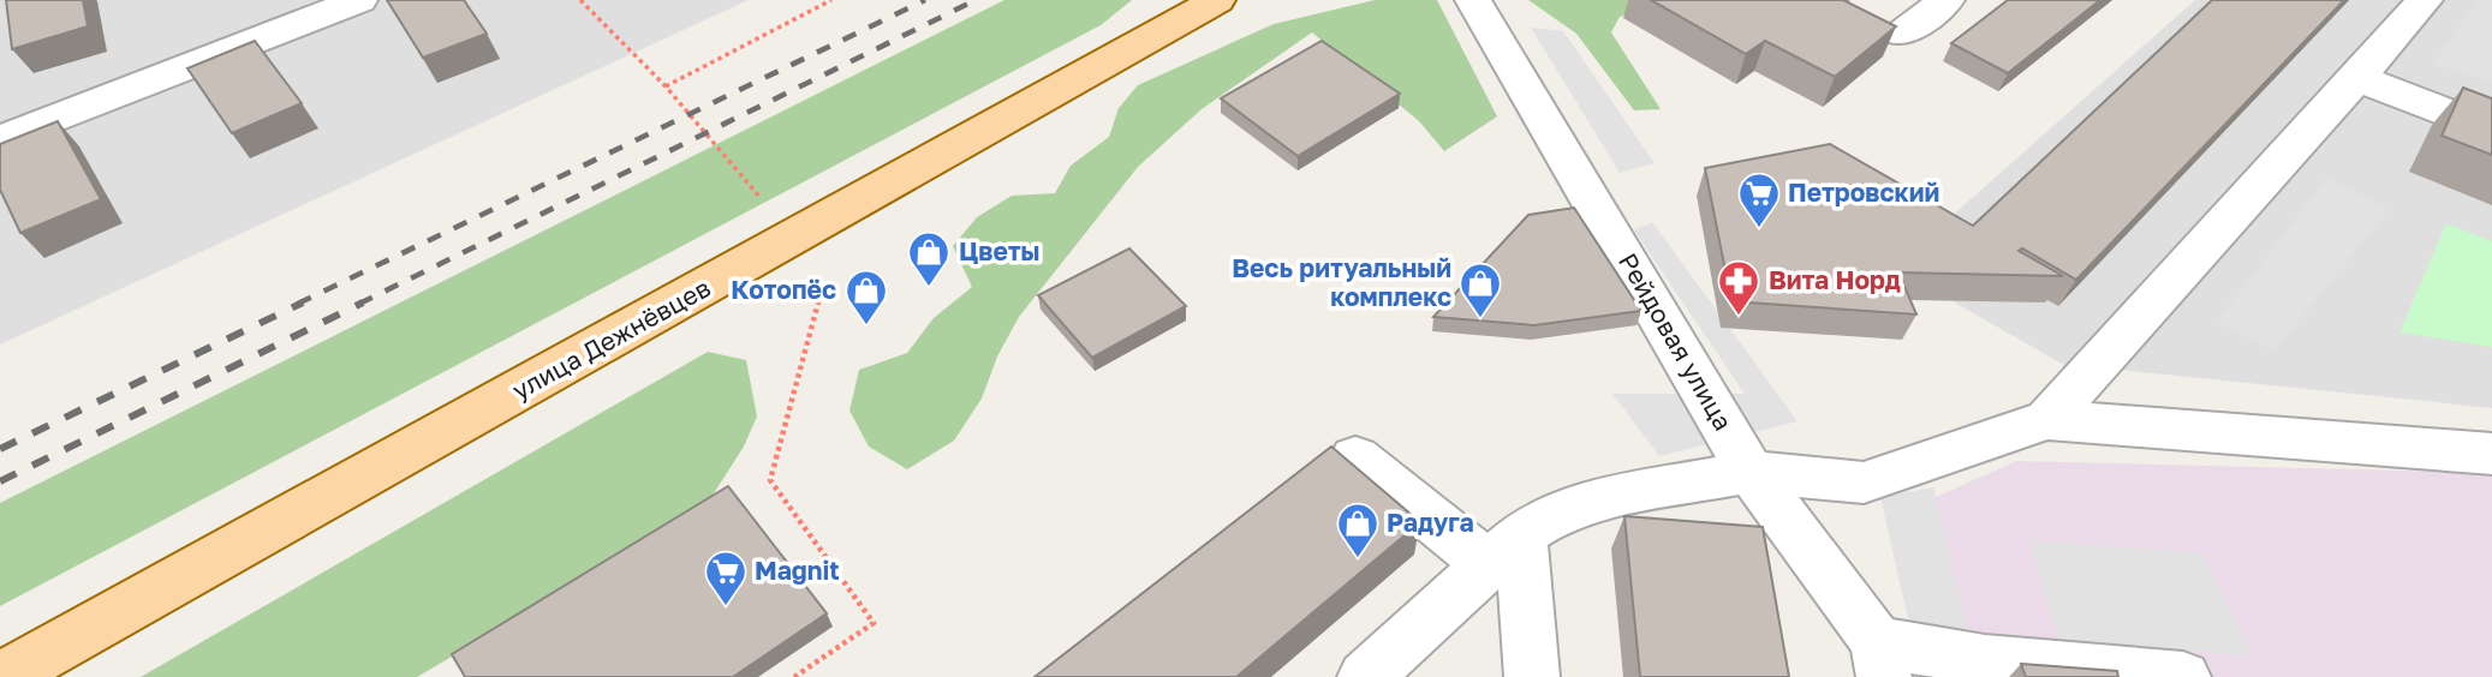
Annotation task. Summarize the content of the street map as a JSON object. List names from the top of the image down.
{
  "streets": {
    "main road": ["улица Дежнёвцев"],
    "street": ["Рейдовая улица"]
  },
  "places": {
    "supermarket": ["Петровский", "Magnit"],
    "shop": [
      "Цветы",
      "Весь ритуальный комплекс",
      "Котопёс",
      "Радуга"
    ],
    "pharmacy": ["Вита Норд"]
  }
}
